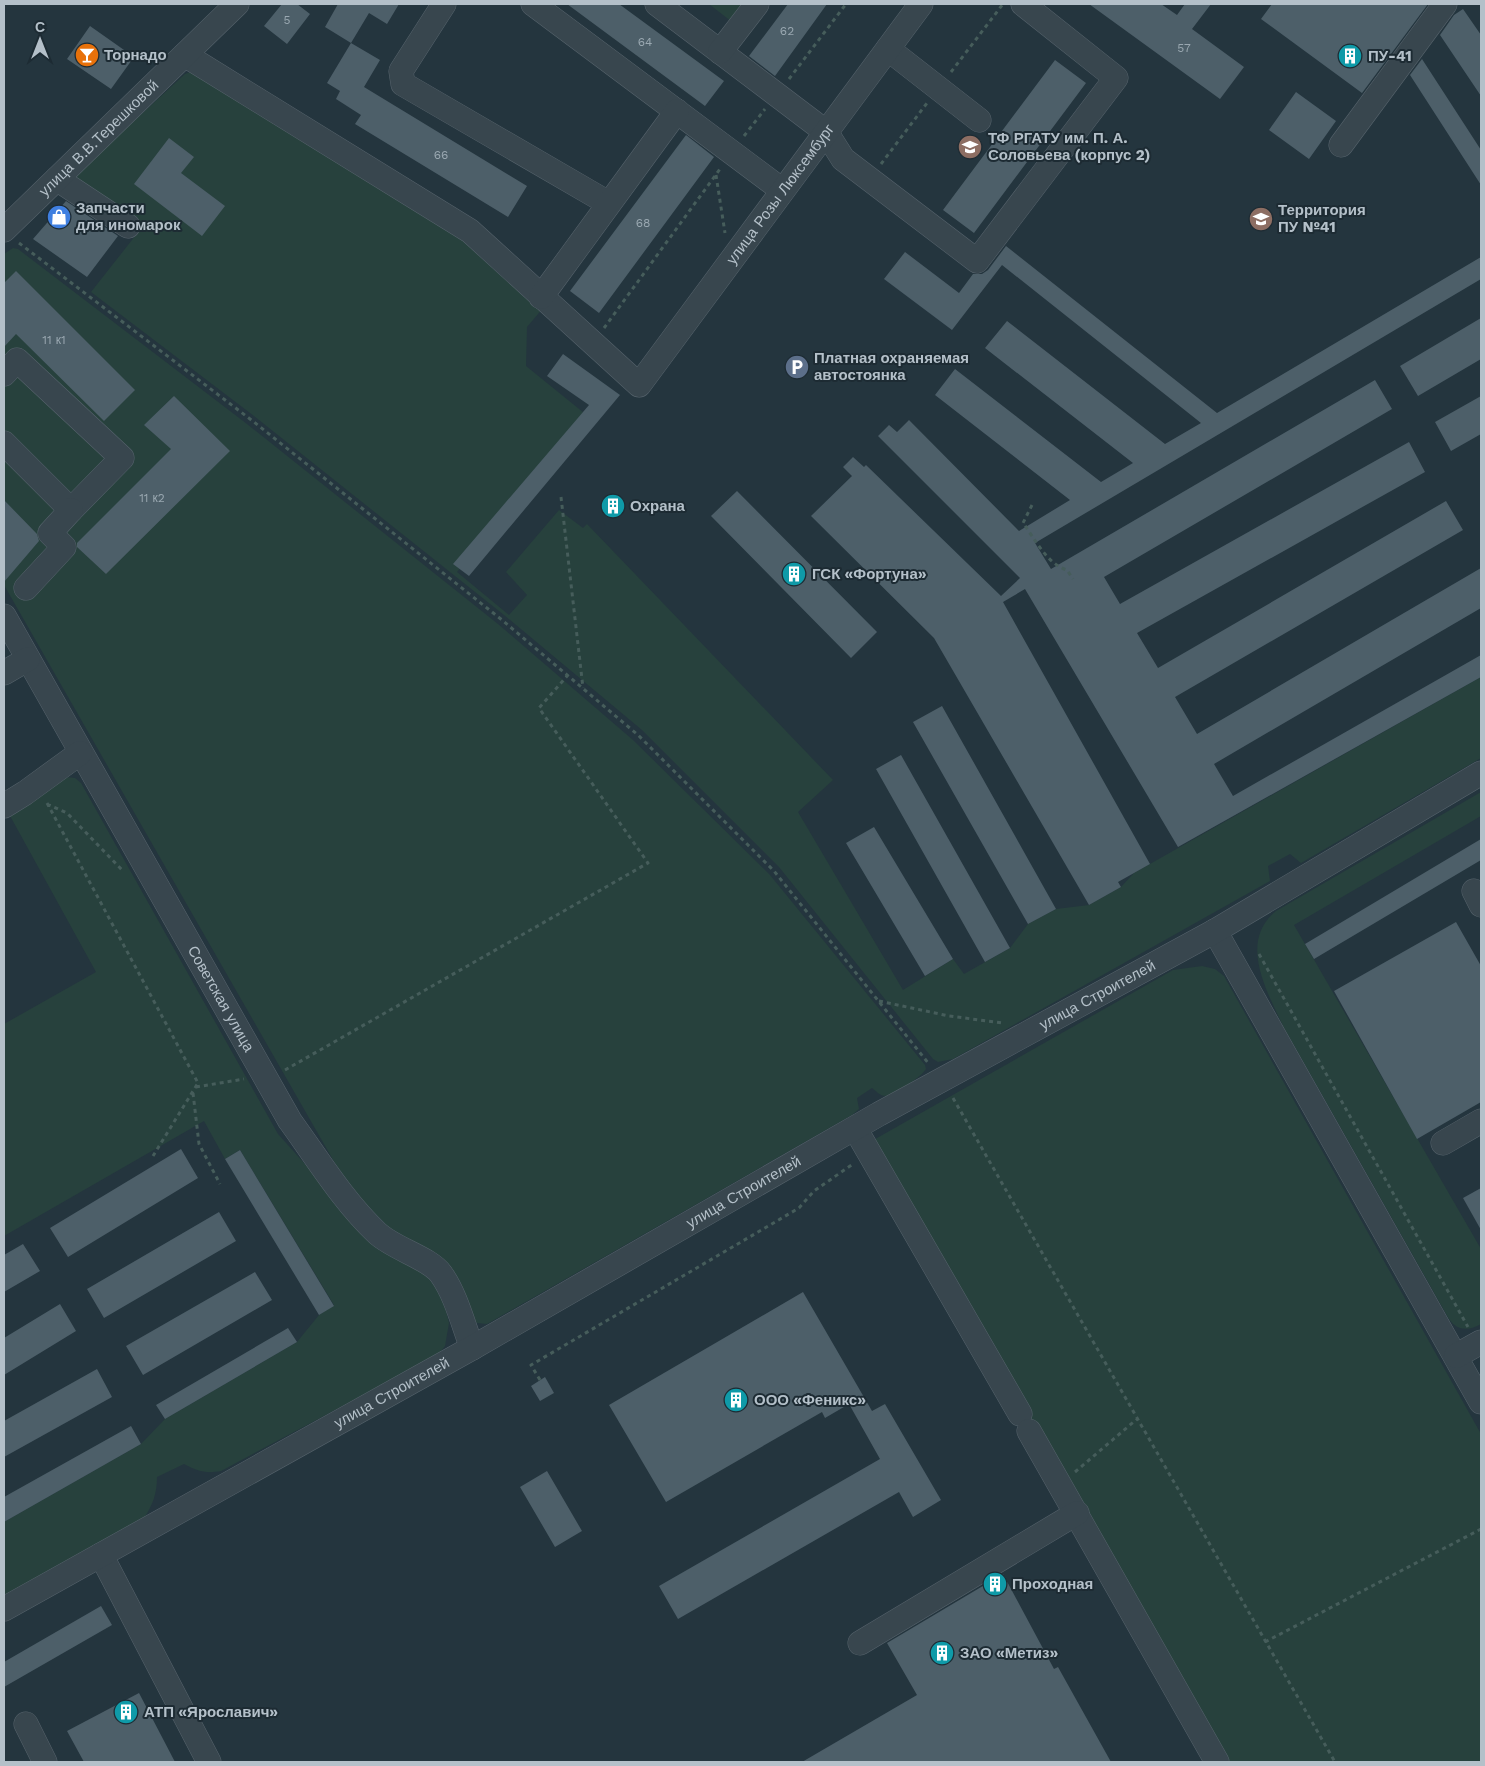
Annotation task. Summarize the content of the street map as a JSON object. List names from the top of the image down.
{
  "streets": {
    "street": [
      "улица В.В.Терешковой",
      "улица Розы Люксембург",
      "улица Строителей",
      "Советская улица"
    ]
  },
  "crossings": [
    ["улица Строителей", "Советская улица"]
  ],
  "places": {
    "bar": ["Торнадо"],
    "building": [
      "ПУ-41",
      "Охрана",
      "ГСК «Фортуна»",
      "ООО «Феникс»",
      "Проходная",
      "ЗАО «Метиз»",
      "АТП «Ярославич»"
    ],
    "school or university": ["ТФ РГАТУ им. П. А. Соловьева (корпус 2)", "Территория ПУ №41"],
    "shop": ["Запчасти для иномарок"],
    "parking": ["Платная охраняемая автостоянка"]
  },
  "house_numbers": [
    "5",
    "62",
    "64",
    "57",
    "66",
    "68",
    "11 к1",
    "11 к2"
  ],
  "north": "top"
}
